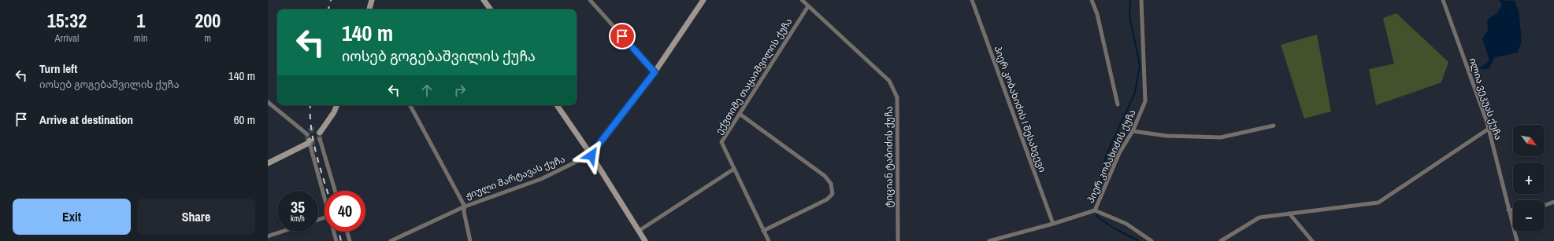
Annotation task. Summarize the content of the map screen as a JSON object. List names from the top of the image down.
{
  "streets": {
    "street": [
      "ექვთიმე თაყაიშვილის ქუჩა",
      "ილია ვეკუას ქუჩა",
      "პიერ კობახიძის I შესახვევი",
      "პიერ კობახიძის ქუჩა",
      "ტიციან ტაბიძის ქუჩა",
      "ჟიული შარტავას ქუჩა"
    ]
  },
  "crossings": [
    ["ექვთიმე თაყაიშვილის ქუჩა", "ტიციან ტაბიძის ქუჩა"],
    ["პიერ კობახიძის I შესახვევი", "პიერ კობახიძის ქუჩა"]
  ],
  "north": "bottom right",
  "page": {
    "eta": [
      "15:32",
      "Arrival",
      "1",
      "min",
      "200",
      "m"
    ],
    "turn": ["140 m", "იოსებ გოგებაშვილის ქუჩა"],
    "list": [
      {
        "name": "Turn left",
        "note": "იოსებ გოგებაშვილის ქუჩა",
        "value": "140 m"
      },
      {
        "name": "Arrive at destination",
        "value": "60 m"
      }
    ],
    "map_buttons": ["+", "−"],
    "speed": "35 km/h",
    "limit": "40",
    "buttons": ["Exit", "Share"]
  }
}
